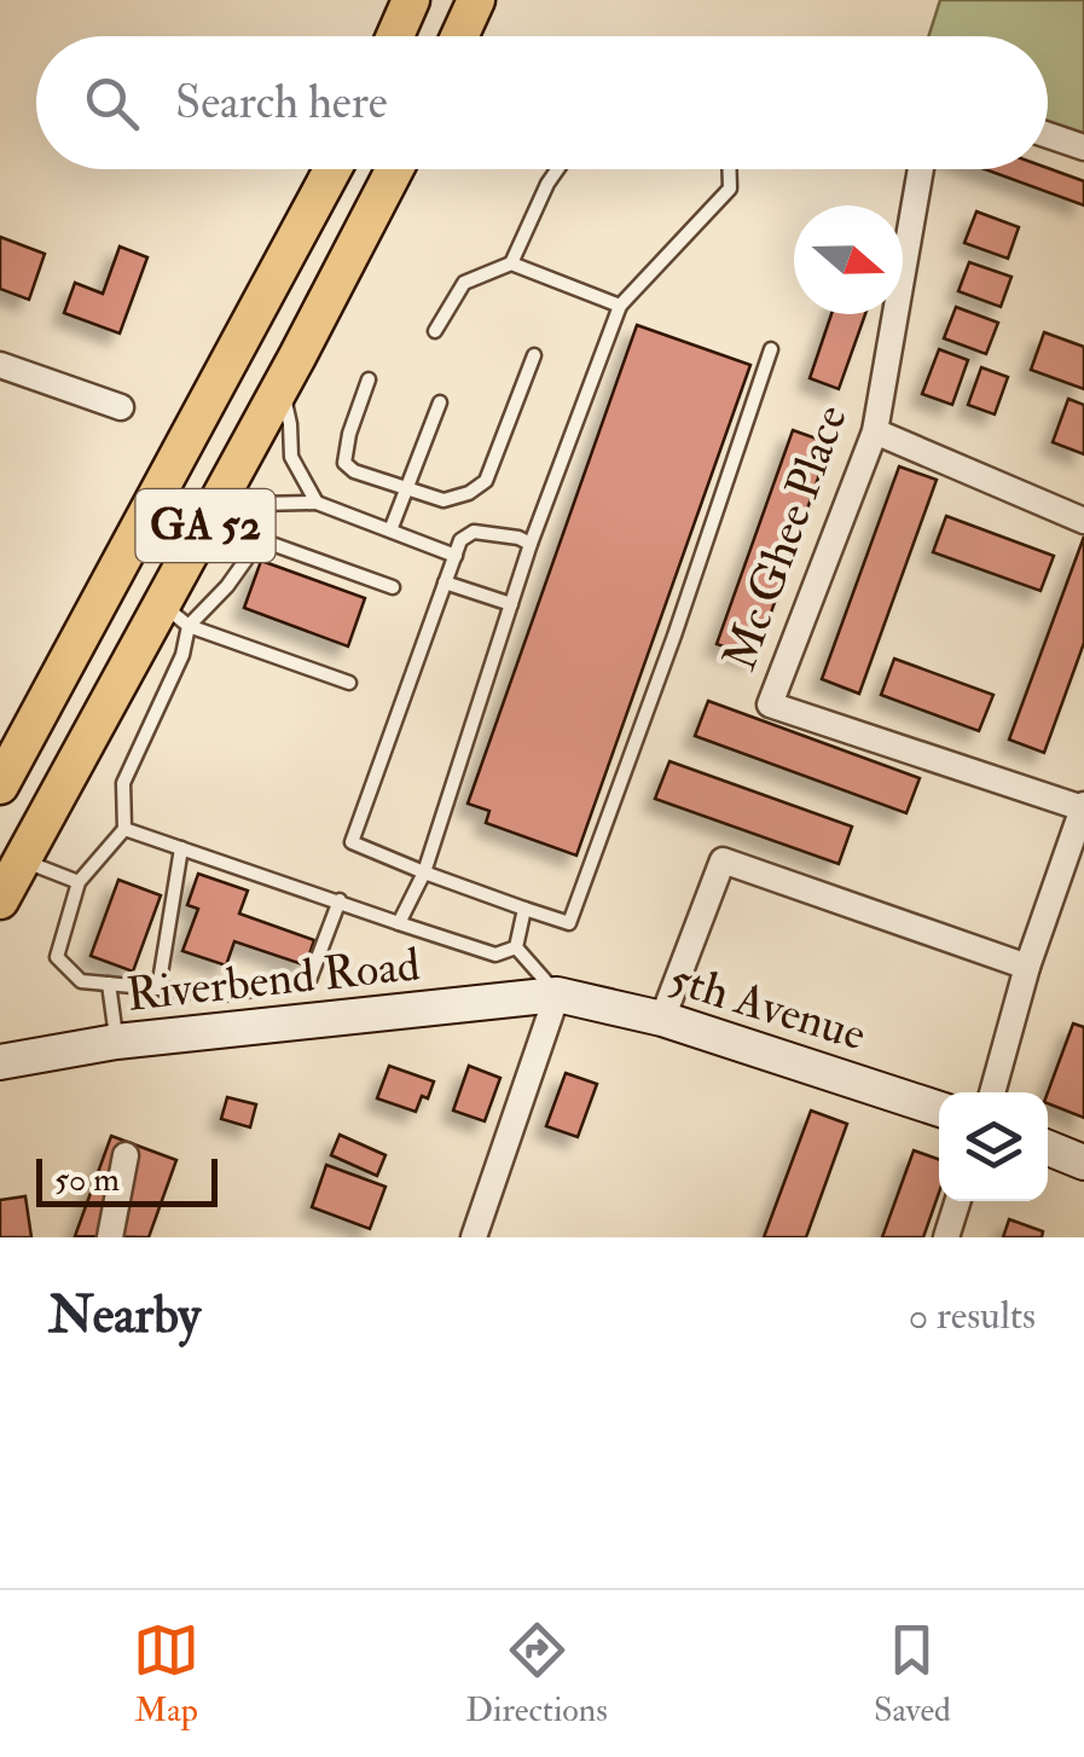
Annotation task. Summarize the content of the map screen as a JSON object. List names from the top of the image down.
{
  "streets": {
    "main road": ["GA 52"],
    "street": ["Mc Ghee Place", "Riverbend Road", "5th Avenue"]
  },
  "crossings": [
    ["Riverbend Road", "5th Avenue"]
  ],
  "scale_bar": "50 m",
  "north": "right",
  "page": {
    "search": "Search here",
    "scale": "50 m",
    "heading": ["Nearby", "0 results"],
    "nav": ["Map", "Directions", "Saved"]
  }
}
